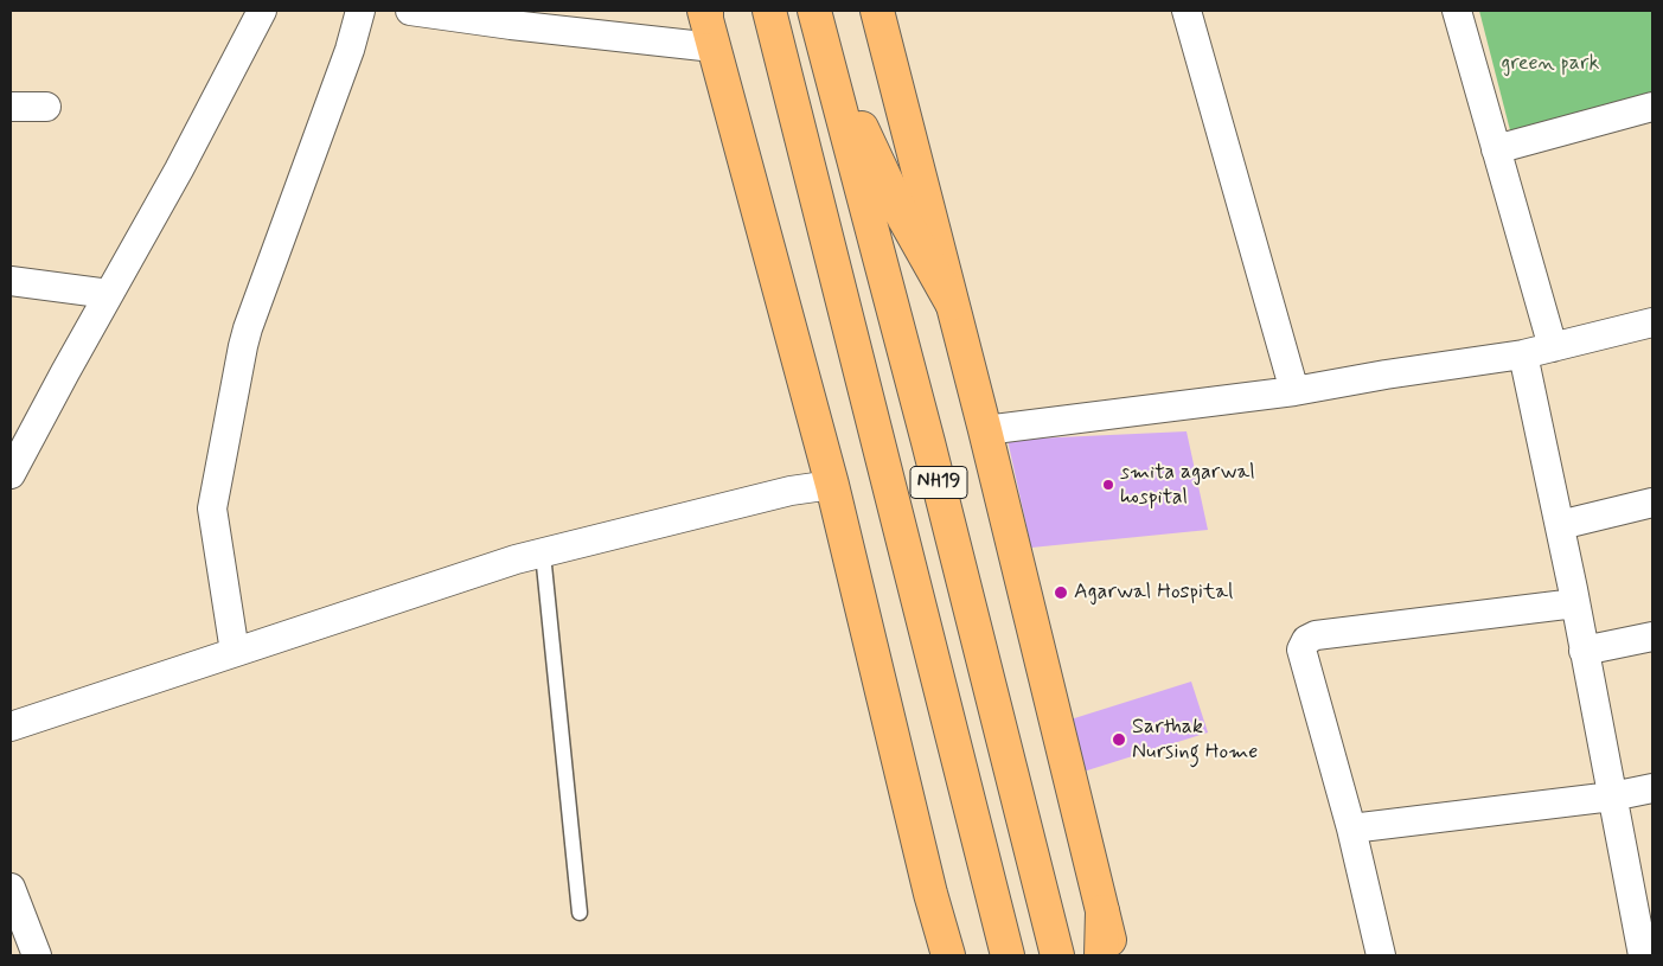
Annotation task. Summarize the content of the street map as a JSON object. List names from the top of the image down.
{
  "streets": {
    "main road": ["NH19"]
  },
  "parks": ["green park"],
  "places": ["smita agarwal hospital", "Agarwal Hospital", "Sarthak Nursing Home"]
}
